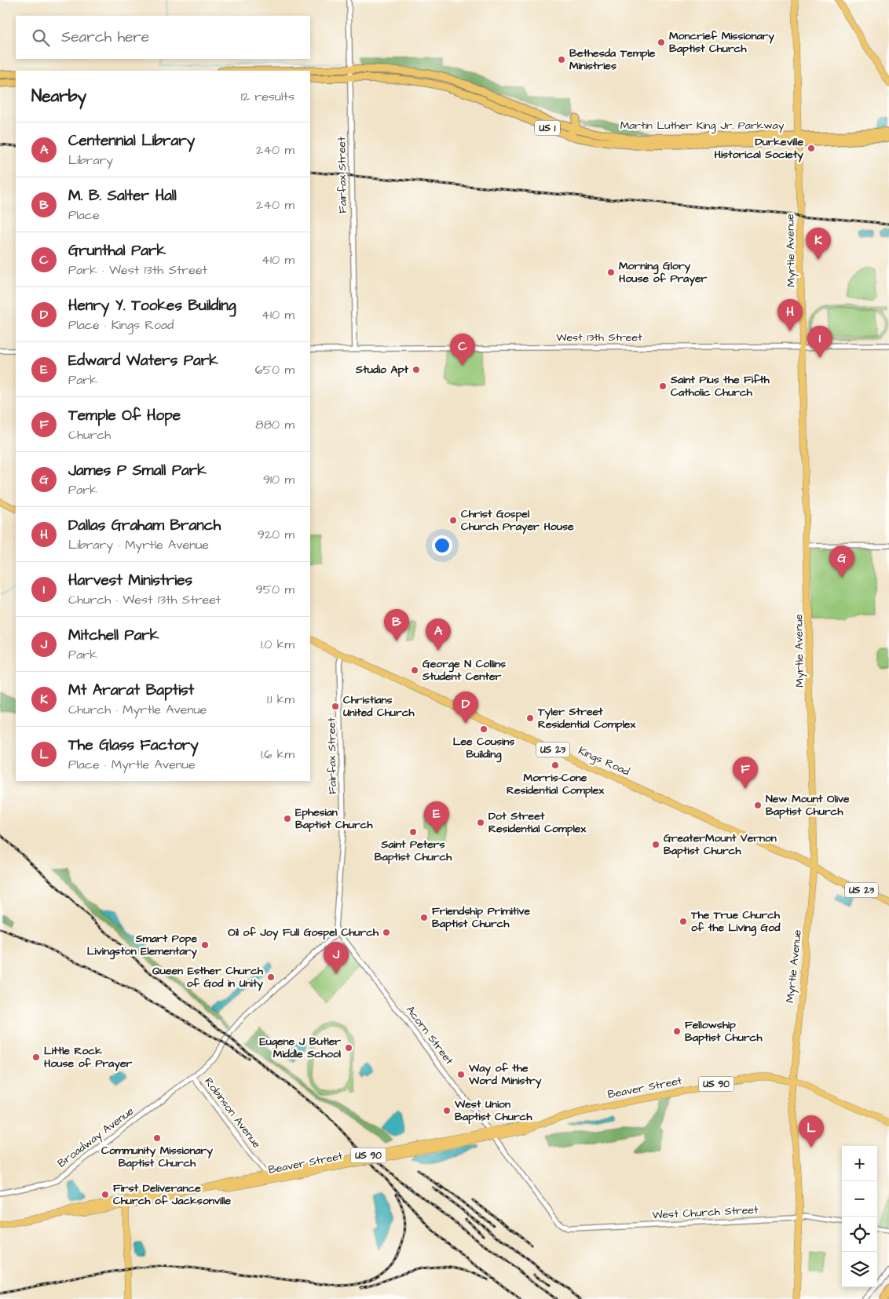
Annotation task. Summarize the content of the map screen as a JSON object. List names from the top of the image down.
{
  "streets": {
    "highway": ["Martin Luther King Jr. Parkway", "US 1"],
    "main road": [
      "Myrtle Avenue",
      "US 23",
      "Kings Road",
      "US 90",
      "Beaver Street"
    ],
    "street": [
      "Fairfax Street",
      "West 13th Street",
      "Acorn Street",
      "Robinson Avenue",
      "Broadway Avenue",
      "West Church Street"
    ]
  },
  "crossings": [
    ["Martin Luther King Jr. Parkway", "US 1"],
    ["Martin Luther King Jr. Parkway", "Fairfax Street"],
    ["Martin Luther King Jr. Parkway", "Myrtle Avenue"],
    ["US 1", "Fairfax Street"],
    ["Fairfax Street", "West 13th Street"],
    ["Fairfax Street", "Kings Road"],
    ["Fairfax Street", "Acorn Street"],
    ["Fairfax Street", "Broadway Avenue"],
    ["Myrtle Avenue", "West 13th Street"],
    ["Myrtle Avenue", "Kings Road"],
    ["Myrtle Avenue", "Beaver Street"],
    ["Myrtle Avenue", "West Church Street"],
    ["Acorn Street", "Beaver Street"],
    ["Acorn Street", "Broadway Avenue"],
    ["Acorn Street", "West Church Street"],
    ["Beaver Street", "Robinson Avenue"],
    ["Robinson Avenue", "Broadway Avenue"]
  ],
  "places": [
    "Moncrief Missionary Baptist Church",
    "Bethesda Temple Ministries",
    "Durkeville Historical Society",
    "Morning Glory House of Prayer",
    "Studio Apt",
    "Saint Pius the Fifth Catholic Church",
    "Christ Gospel Church Prayer House",
    "George N Collins Student Center",
    "Christians United Church",
    "Tyler Street Residential Complex",
    "Lee Cousins Building",
    "Morris-Cone Residential Complex",
    "New Mount Olive Baptist Church",
    "Ephesian Baptist Church",
    "Dot Street Residential Complex",
    "Saint Peters Baptist Church",
    "GreaterMount Vernon Baptist Church",
    "Friendship Primitive Baptist Church",
    "The True Church of the Living God",
    "Oil of Joy Full Gospel Church",
    "Smart Pope Livingston Elementary",
    "Queen Esther Church of God in Unity",
    "Fellowship Baptist Church",
    "Eugene J Butler Middle School",
    "Little Rock House of Prayer",
    "Way of the Word Ministry",
    "West Union Baptist Church",
    "Community Missionary Baptist Church",
    "First Deliverance Church of Jacksonville"
  ],
  "page": {
    "search": "Search here",
    "heading": ["Nearby", "12 results"],
    "list": [
      {
        "mark": "A",
        "name": "Centennial Library",
        "note": "Library",
        "value": "240 m"
      },
      {
        "mark": "B",
        "name": "M. B. Salter Hall",
        "note": "Place",
        "value": "240 m"
      },
      {
        "mark": "C",
        "name": "Grunthal Park",
        "note": "Park · West 13th Street",
        "value": "410 m"
      },
      {
        "mark": "D",
        "name": "Henry Y. Tookes Building",
        "note": "Place · Kings Road",
        "value": "410 m"
      },
      {
        "mark": "E",
        "name": "Edward Waters Park",
        "note": "Park",
        "value": "650 m"
      },
      {
        "mark": "F",
        "name": "Temple Of Hope",
        "note": "Church",
        "value": "880 m"
      },
      {
        "mark": "G",
        "name": "James P Small Park",
        "note": "Park",
        "value": "910 m"
      },
      {
        "mark": "H",
        "name": "Dallas Graham Branch",
        "note": "Library · Myrtle Avenue",
        "value": "920 m"
      },
      {
        "mark": "I",
        "name": "Harvest Ministries",
        "note": "Church · West 13th Street",
        "value": "950 m"
      },
      {
        "mark": "J",
        "name": "Mitchell Park",
        "note": "Park",
        "value": "1.0 km"
      },
      {
        "mark": "K",
        "name": "Mt Ararat Baptist",
        "note": "Church · Myrtle Avenue",
        "value": "1.1 km"
      },
      {
        "mark": "L",
        "name": "The Glass Factory",
        "note": "Place · Myrtle Avenue",
        "value": "1.6 km"
      }
    ],
    "pins": [
      "K",
      "H",
      "I",
      "C",
      "G",
      "B",
      "A",
      "D",
      "F",
      "E",
      "J",
      "L"
    ],
    "map_buttons": ["+", "−"]
  }
}
